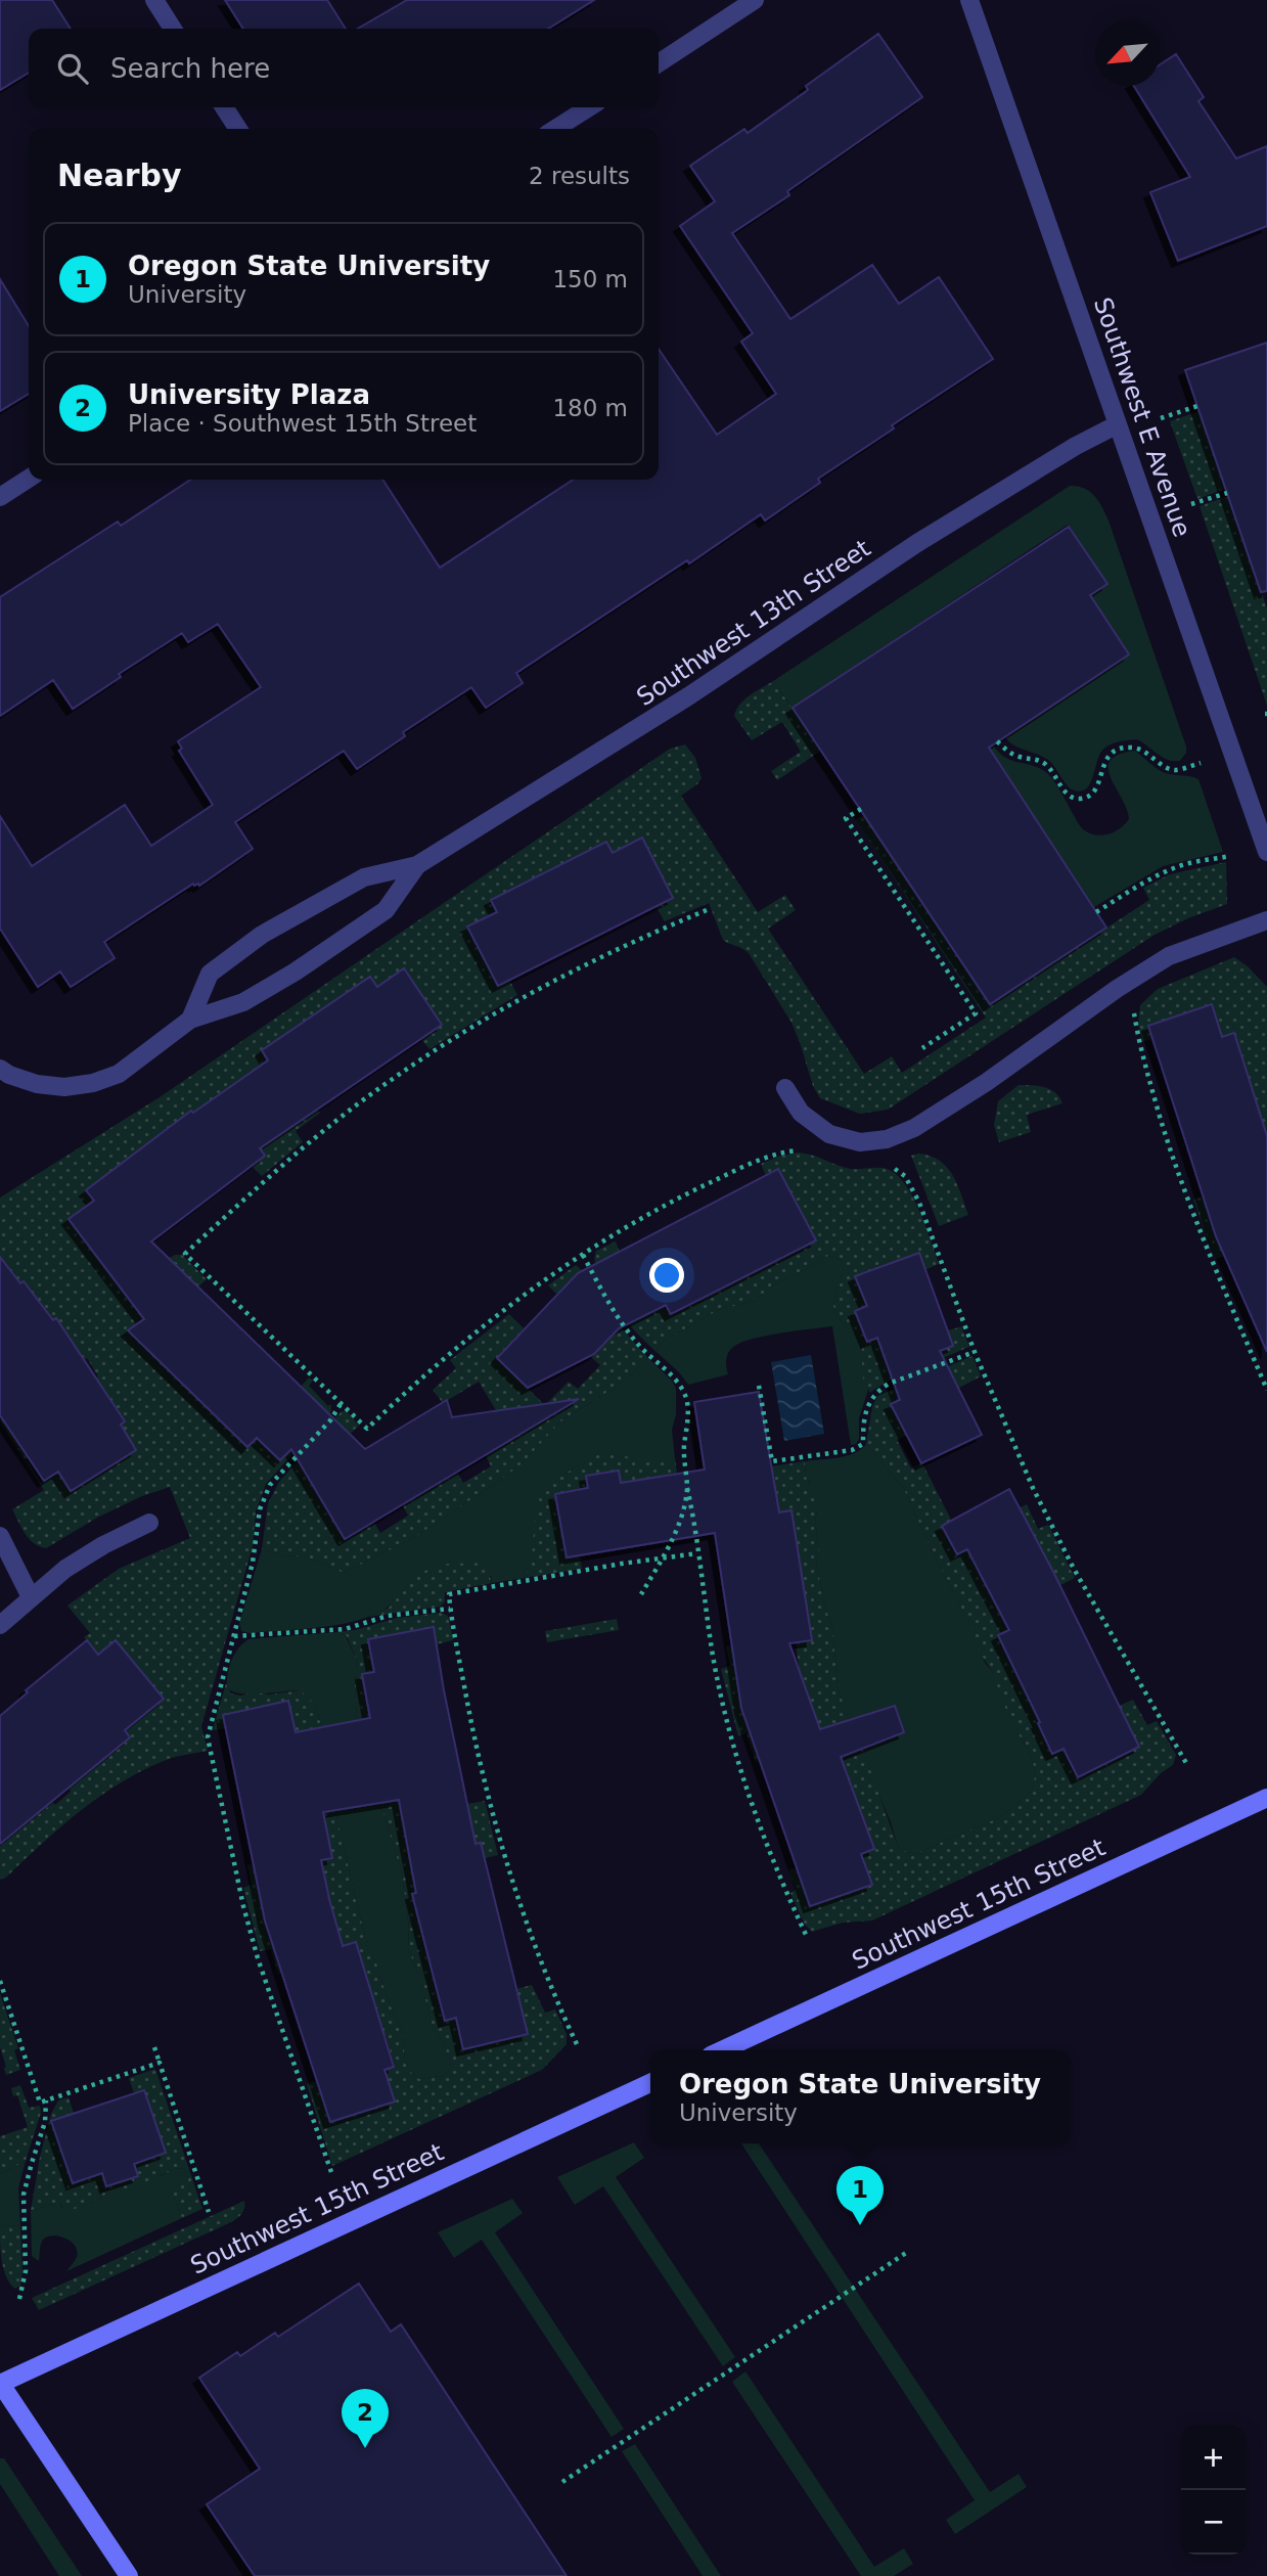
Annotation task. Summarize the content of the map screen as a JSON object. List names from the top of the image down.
{
  "streets": {
    "street": ["Southwest E Avenue", "Southwest 13th Street", "Southwest 15th Street"]
  },
  "crossings": [
    ["Southwest E Avenue", "Southwest 13th Street"]
  ],
  "north": "bottom left",
  "page": {
    "search": "Search here",
    "heading": ["Nearby", "2 results"],
    "list": [
      {
        "mark": "1",
        "name": "Oregon State University",
        "note": "University",
        "value": "150 m"
      },
      {
        "mark": "2",
        "name": "University Plaza",
        "note": "Place · Southwest 15th Street",
        "value": "180 m"
      }
    ],
    "popup": ["Oregon State University", "University"],
    "pins": ["1", "2"],
    "map_buttons": ["+", "−"]
  }
}
